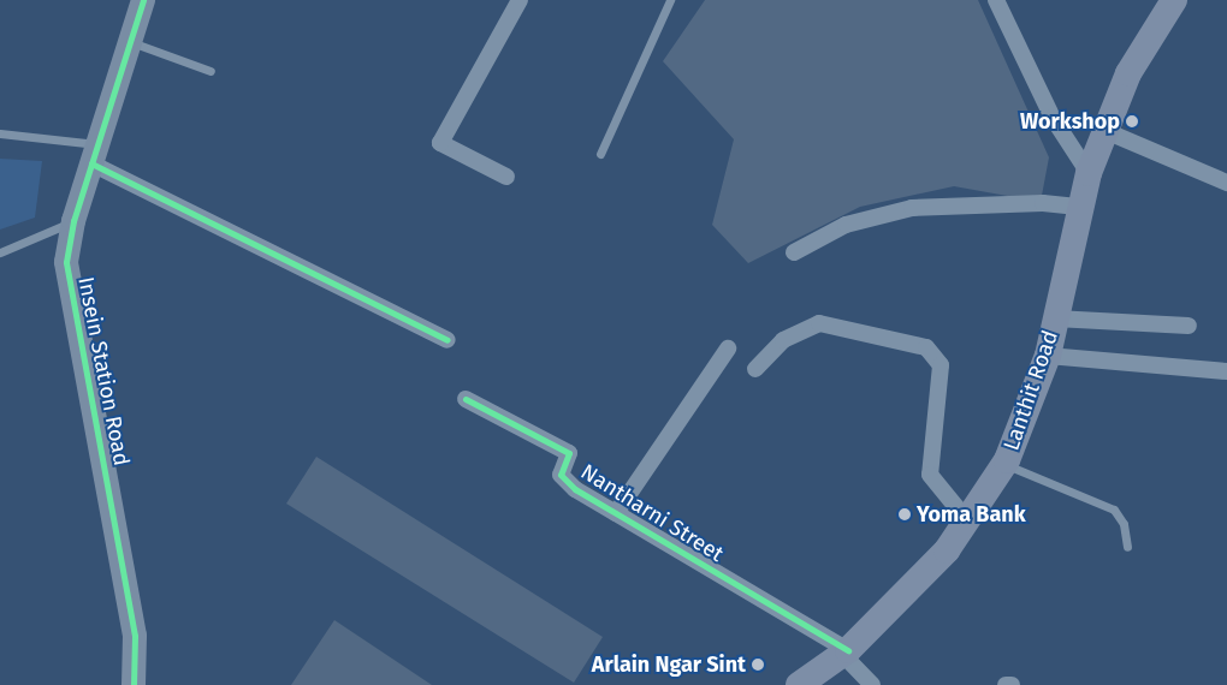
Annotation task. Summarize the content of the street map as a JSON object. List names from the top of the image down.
{
  "streets": {
    "main road": ["Lanthit Road"],
    "street": ["Insein Station Road", "Nantharni Street"]
  },
  "crossings": [
    ["Lanthit Road", "Nantharni Street"]
  ],
  "places": ["Workshop", "Yoma Bank", "Arlain Ngar Sint"]
}
